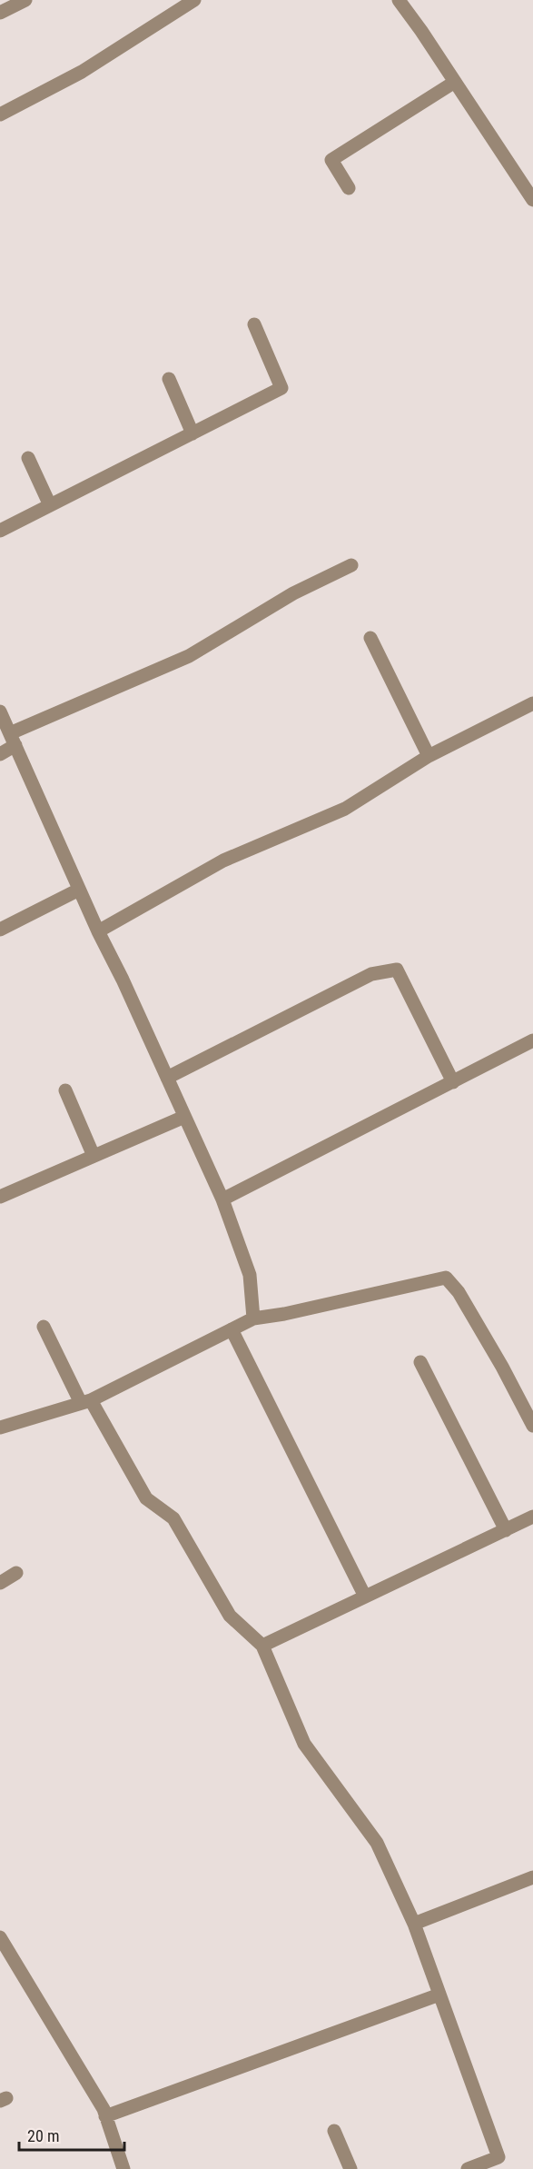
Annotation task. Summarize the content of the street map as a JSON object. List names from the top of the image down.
{
  "scale_bar": "20 m"
}
